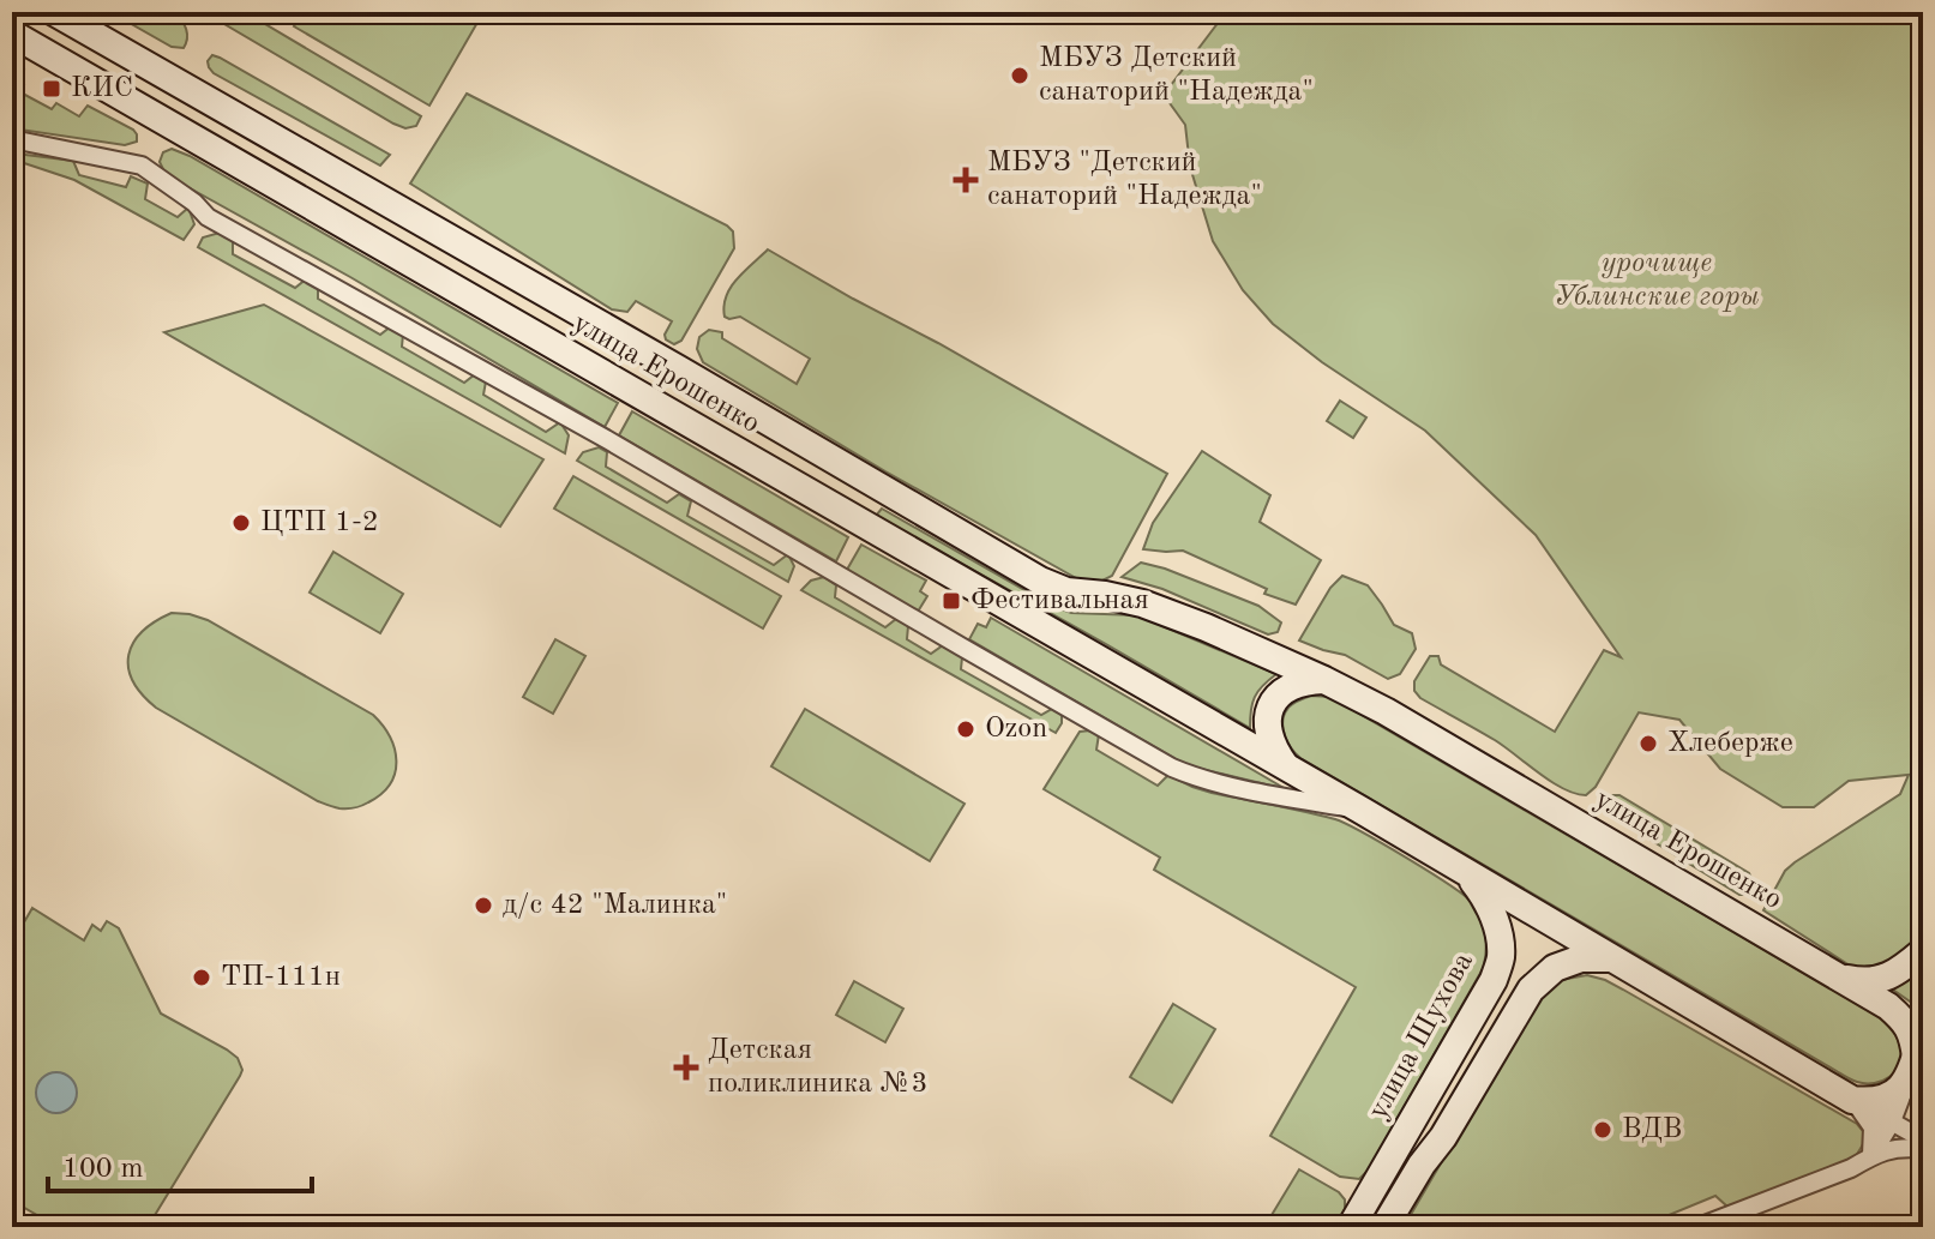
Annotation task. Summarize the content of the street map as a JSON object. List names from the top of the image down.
{
  "streets": {
    "main road": ["улица Ерошенко", "улица Шухова"]
  },
  "crossings": [
    ["улица Ерошенко", "улица Шухова"]
  ],
  "parks": ["урочище Ублинские горы"],
  "places": {
    "other": [
      "МБУЗ Детский санаторий \"Надежда\"",
      "ЦТП 1-2",
      "Ozon",
      "Хлеберже",
      "д/с 42 \"Малинка\"",
      "ТП-111н",
      "ВДВ"
    ],
    "transit": ["КИС", "Фестивальная"],
    "health": ["МБУЗ \"Детский санаторий \"Надежда\"", "Детская поликлиника №3"]
  },
  "scale_bar": "100 m"
}
